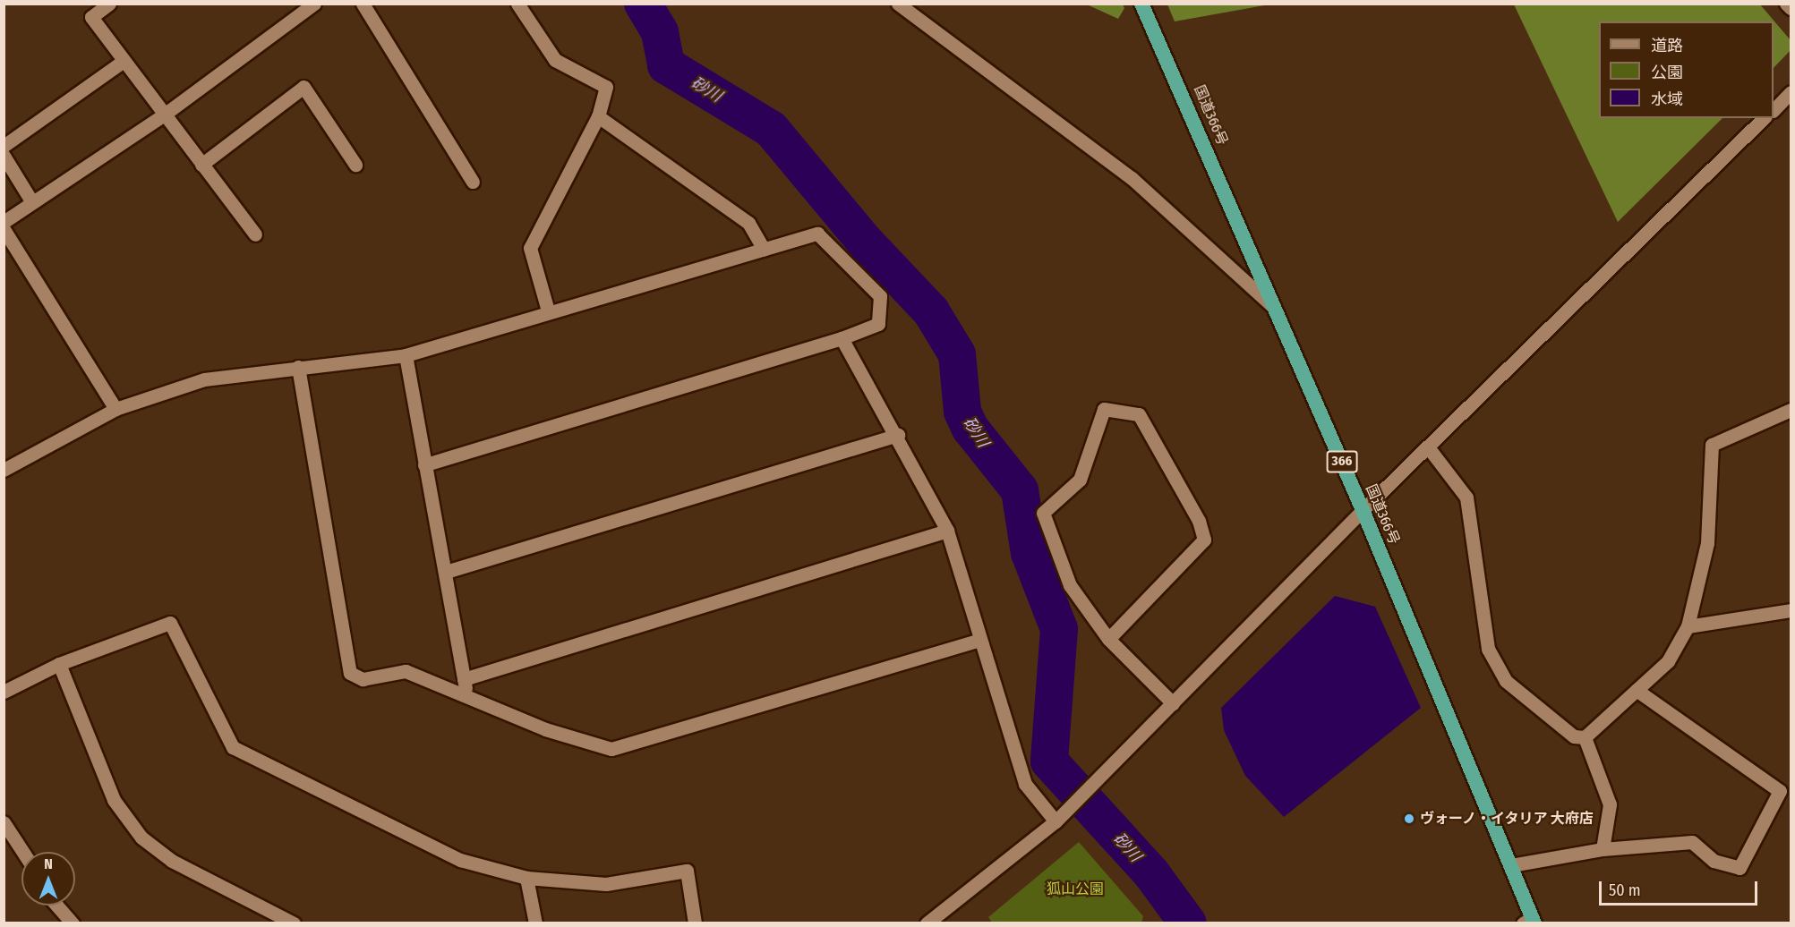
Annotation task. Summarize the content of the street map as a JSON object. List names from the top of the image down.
{
  "streets": {
    "highway": ["国道366号", "366"]
  },
  "water": ["砂川"],
  "parks": ["狐山公園"],
  "places": ["ヴォーノ・イタリア 大府店"],
  "legend": ["道路", "公園", "水域"],
  "scale_bar": "50 m",
  "north": "top"
}
